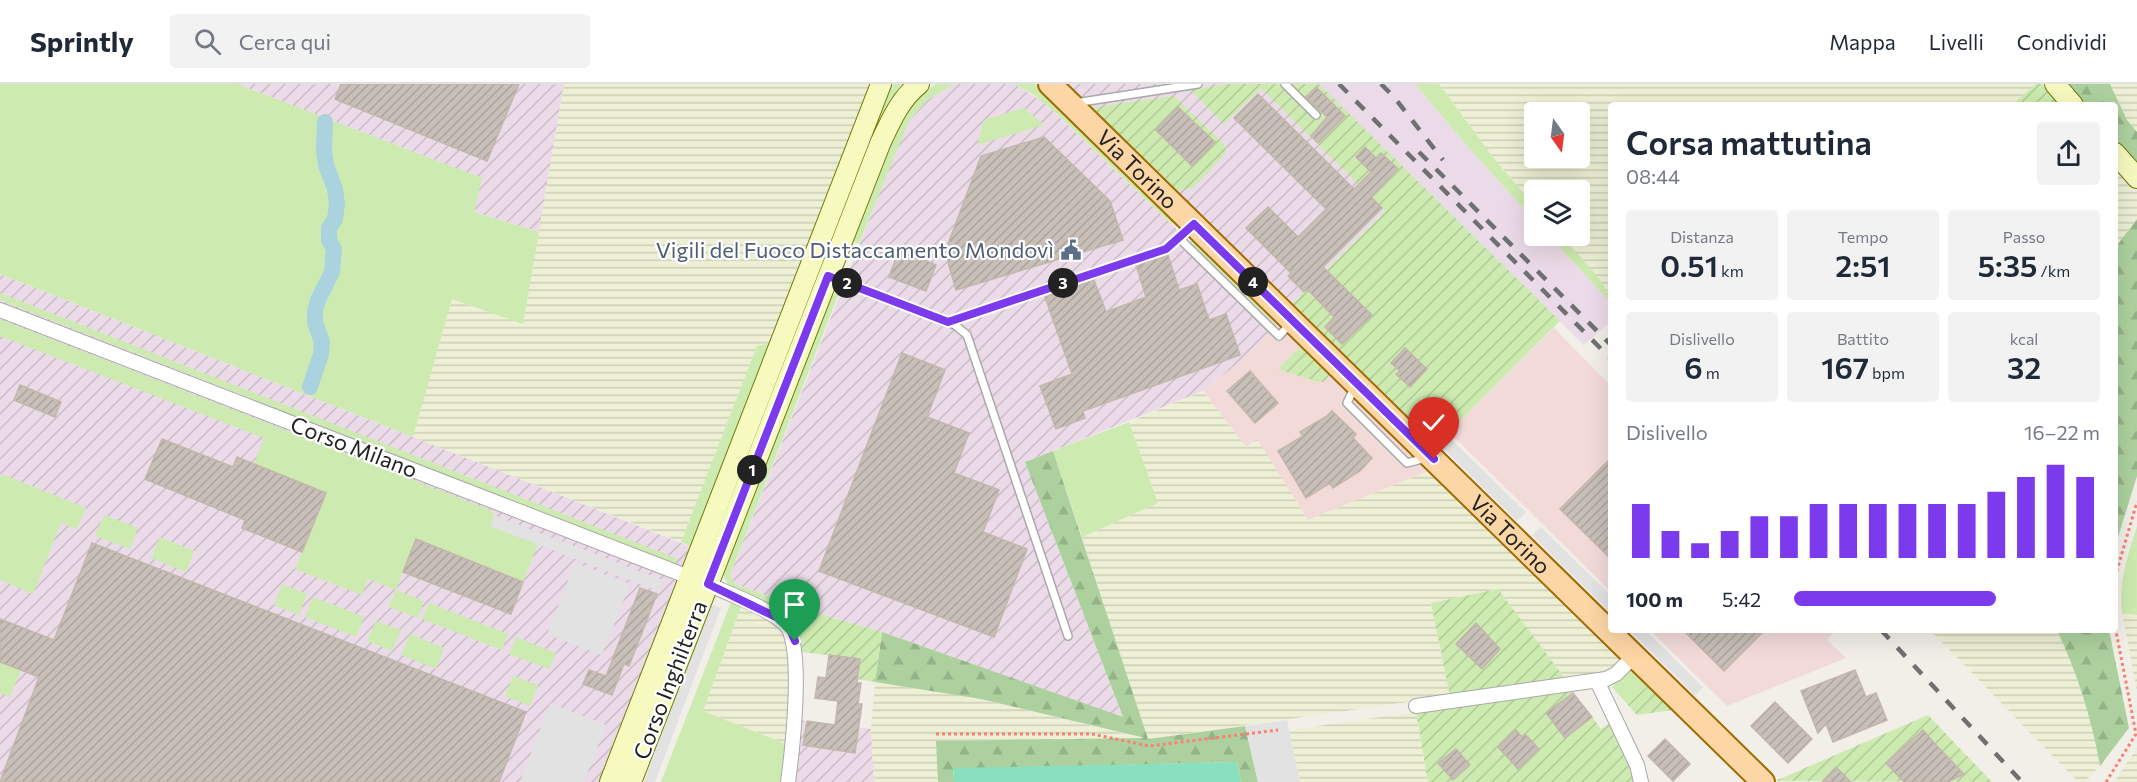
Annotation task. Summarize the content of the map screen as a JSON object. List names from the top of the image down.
{
  "streets": {
    "main road": ["Via Torino"],
    "street": ["Corso Milano", "Corso Inghilterra"]
  },
  "crossings": [
    ["Corso Milano", "Corso Inghilterra"]
  ],
  "places": {
    "public building": ["Vigili del Fuoco Distaccamento Mondovì"]
  },
  "north": "bottom",
  "page": {
    "header": "Sprintly",
    "search": "Cerca qui",
    "nav": ["Mappa", "Livelli", "Condividi"],
    "heading": ["Corsa mattutina", "08:44"],
    "stats": [
      ["Distanza", "0.51 km"],
      ["Tempo", "2:51"],
      ["Passo", "5:35 /km"],
      ["Dislivello", "6 m"],
      ["Battito", "167 bpm"],
      ["kcal", "32"]
    ],
    "pins": [
      "4",
      "2",
      "3",
      "1"
    ],
    "chart": ["Dislivello", "16–22 m"],
    "list": [
      {
        "name": "100 m",
        "note": "5:42"
      }
    ]
  }
}
